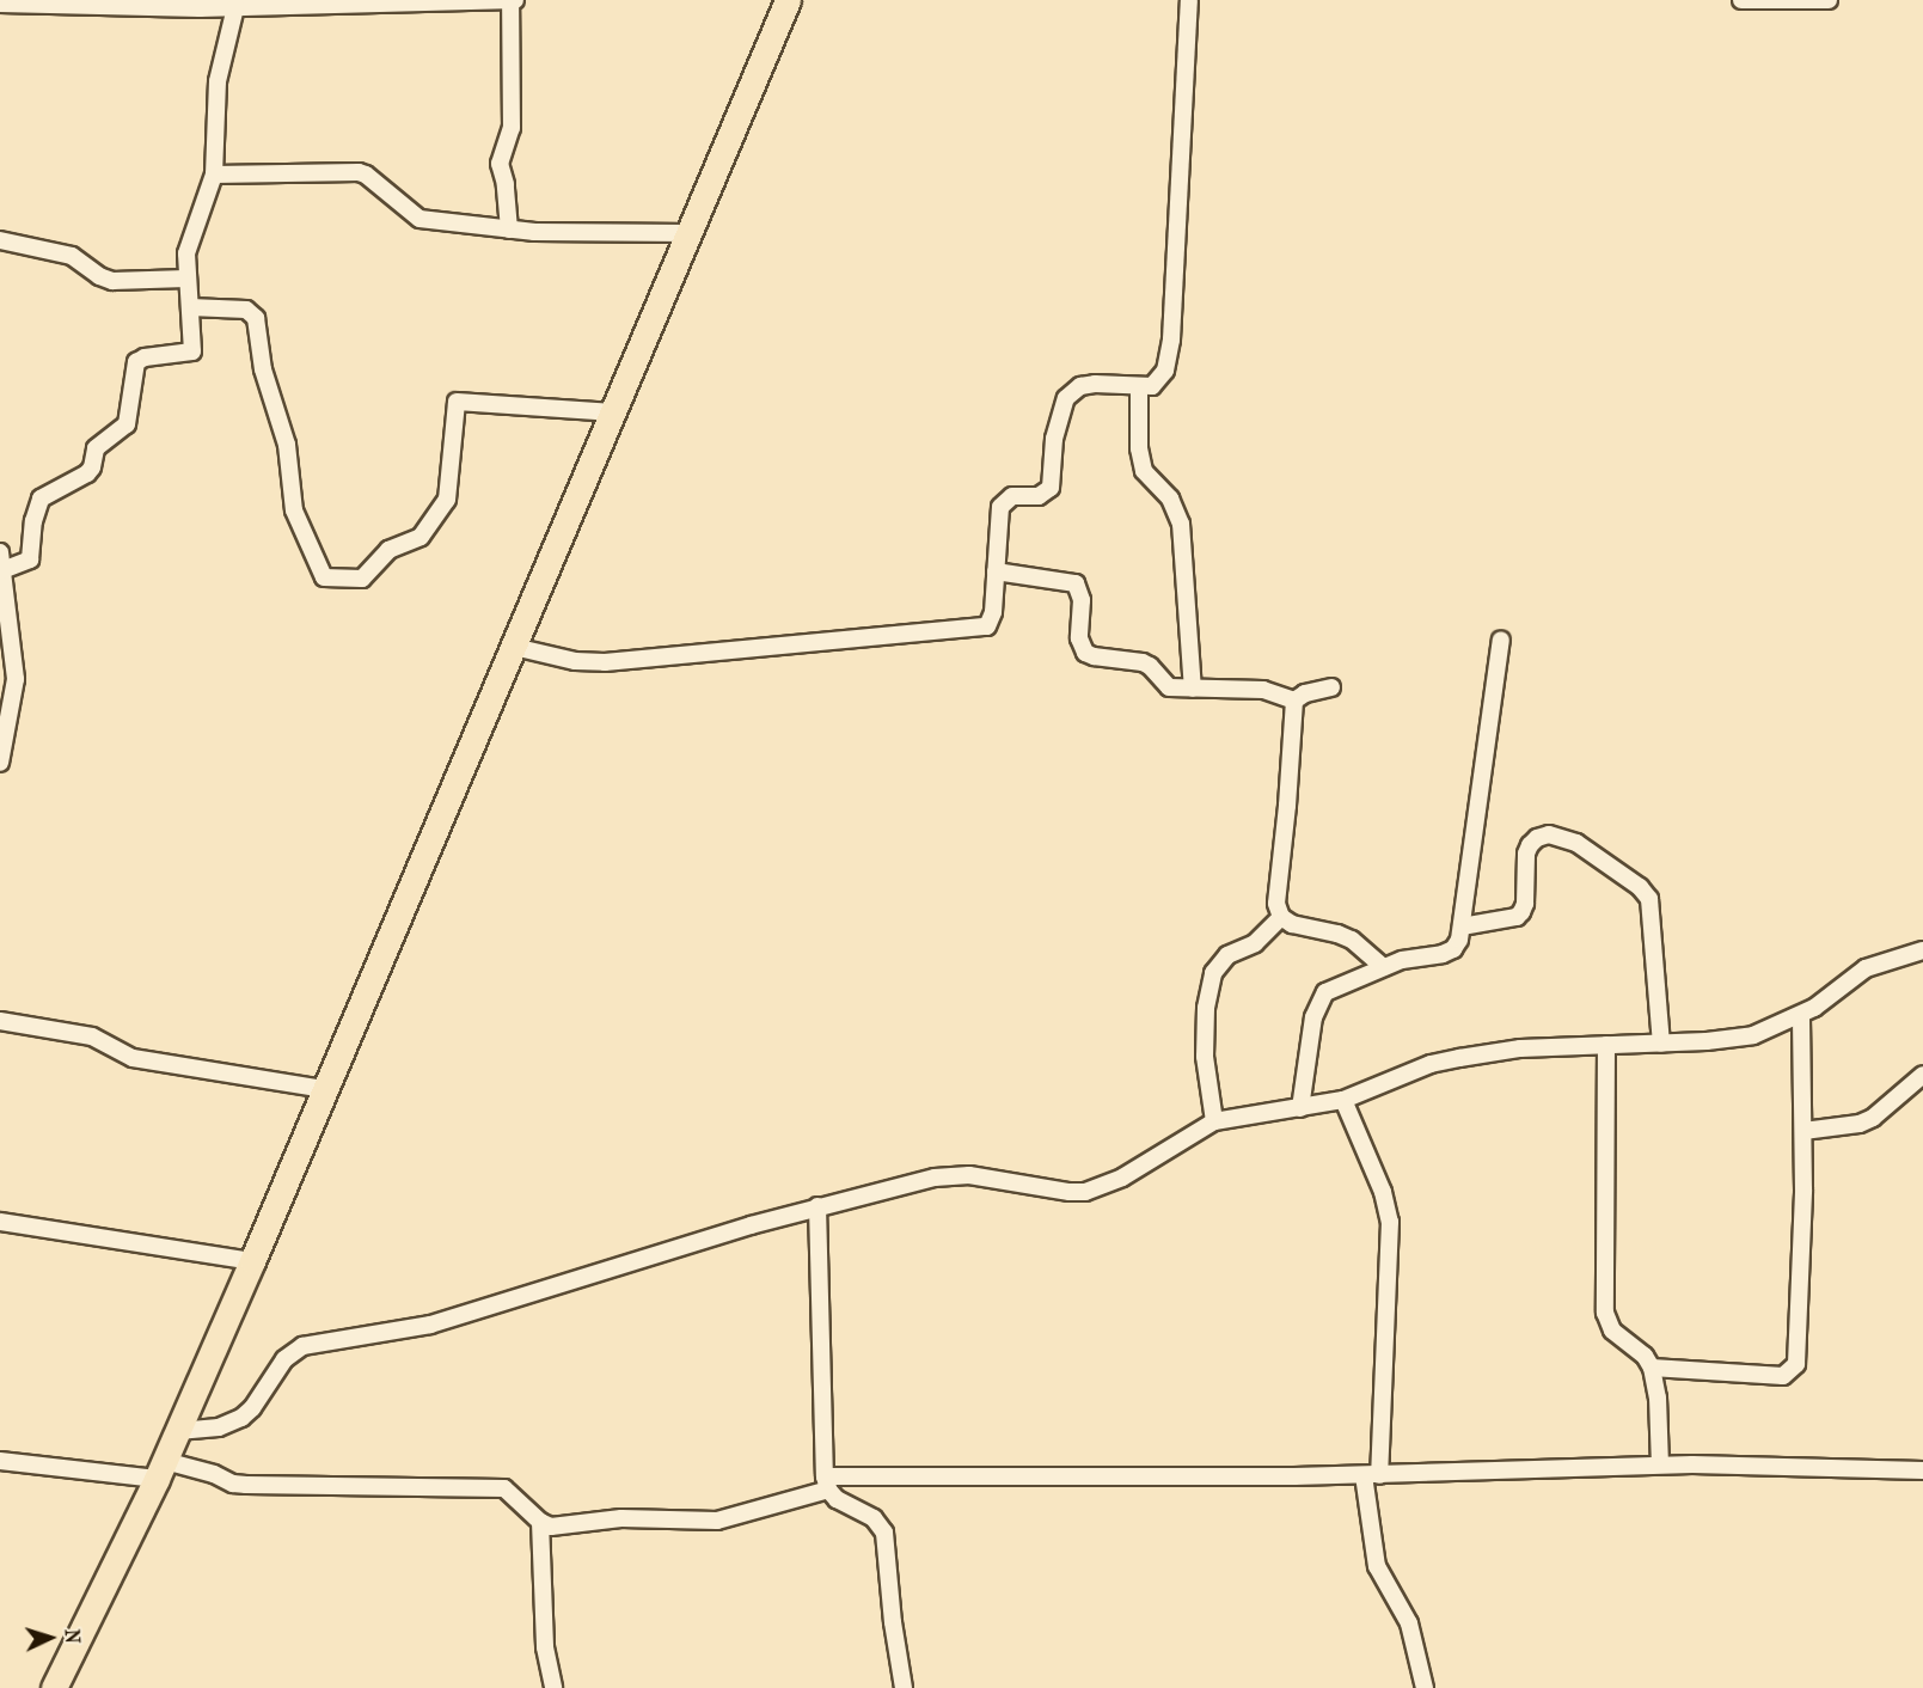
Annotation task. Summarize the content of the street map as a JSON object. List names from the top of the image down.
{
  "north": "right"
}
